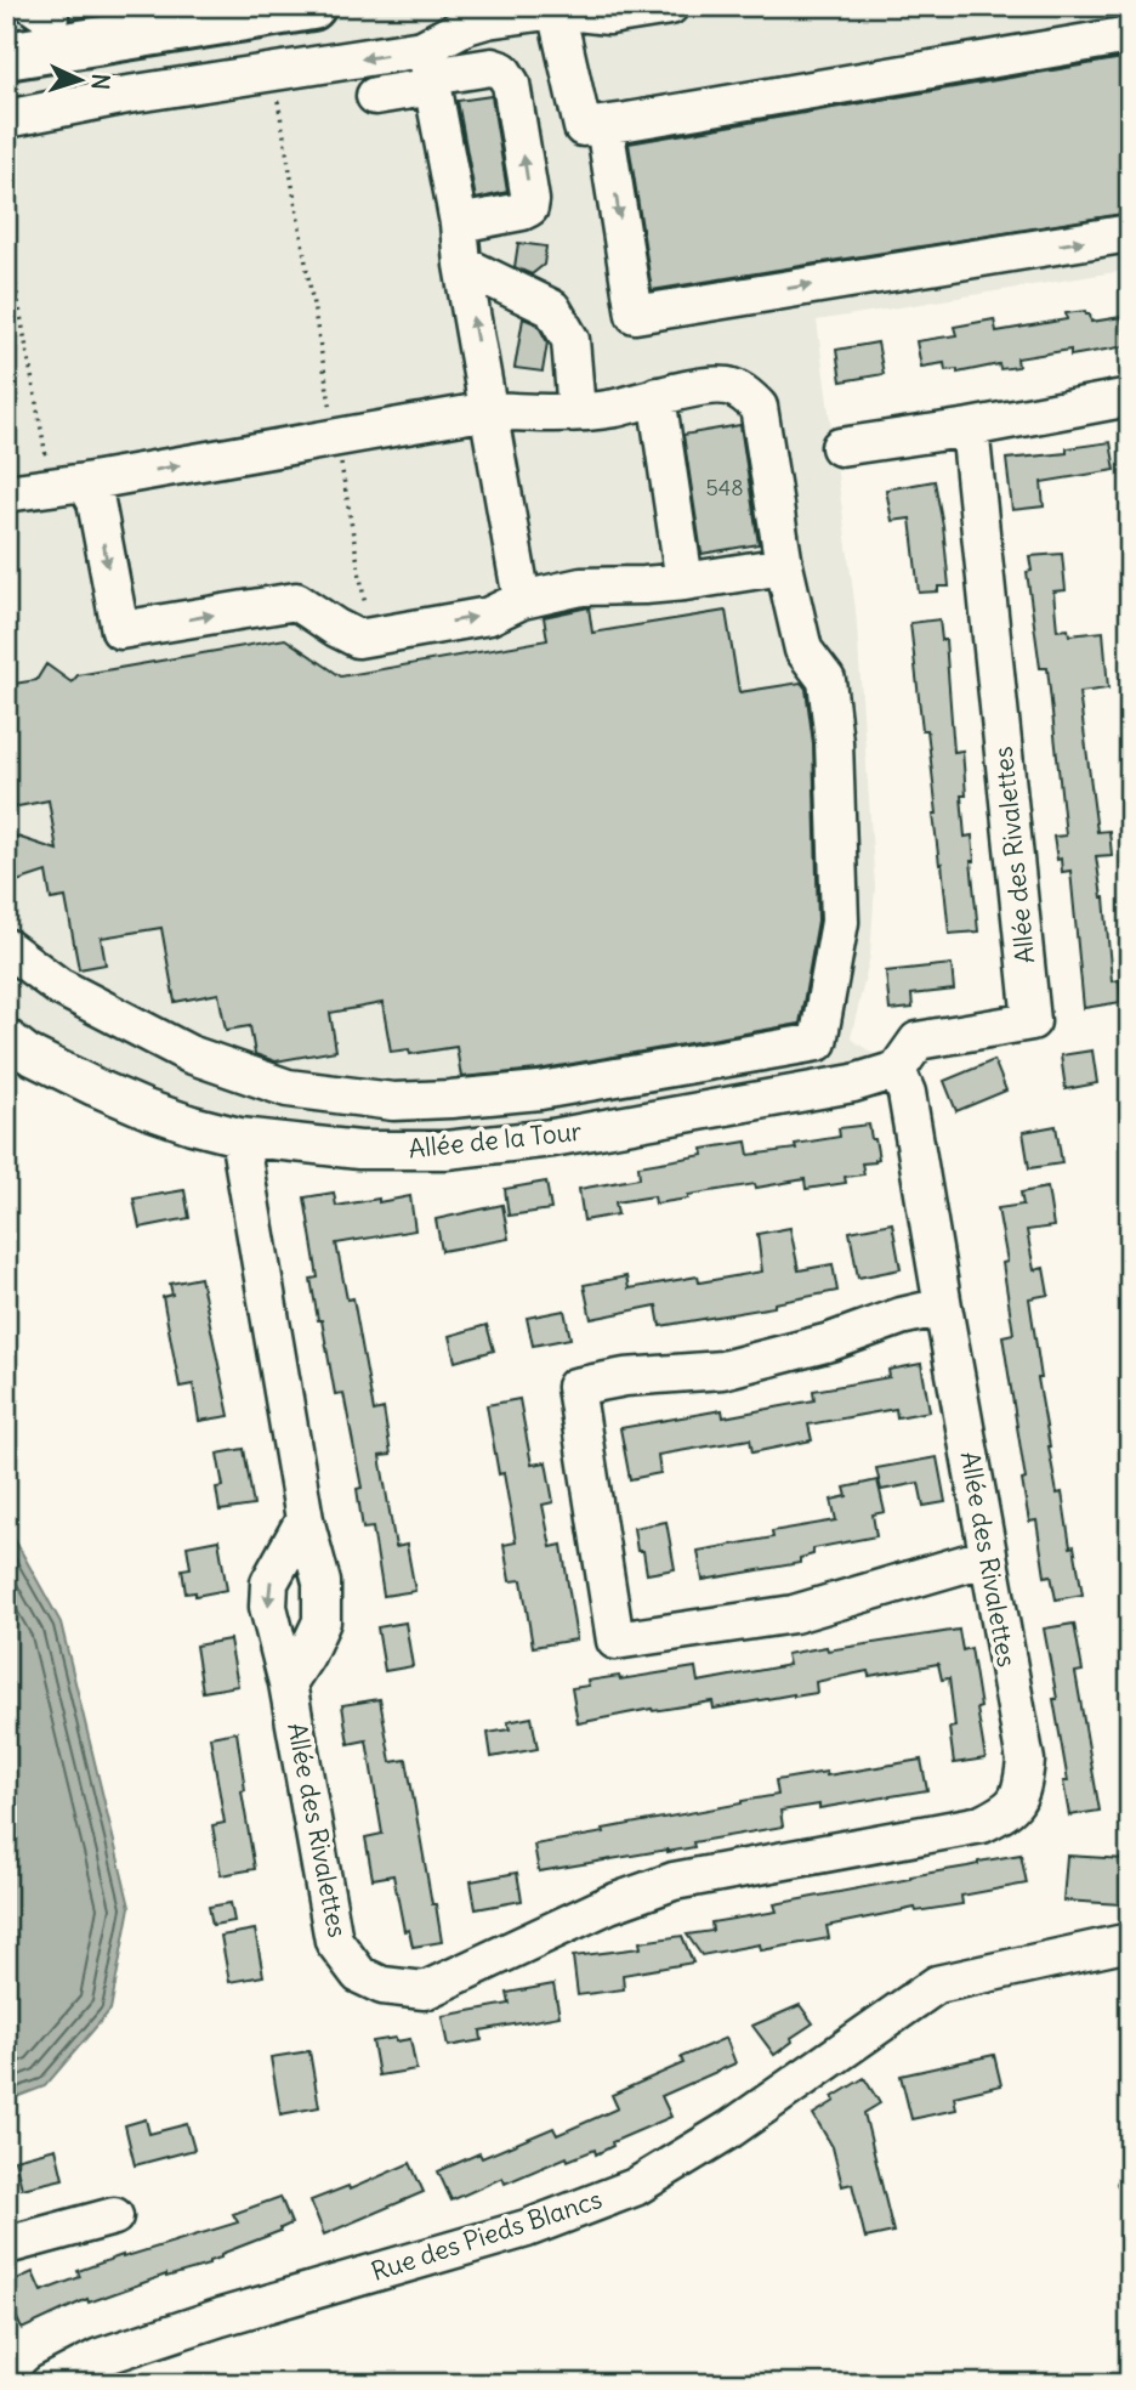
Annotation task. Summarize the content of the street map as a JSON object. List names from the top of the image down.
{
  "streets": {
    "street": ["Allée des Rivalettes", "Allée de la Tour", "Rue des Pieds Blancs"]
  },
  "crossings": [
    ["Allée des Rivalettes", "Allée de la Tour"]
  ],
  "house_numbers": ["548"],
  "north": "right"
}
